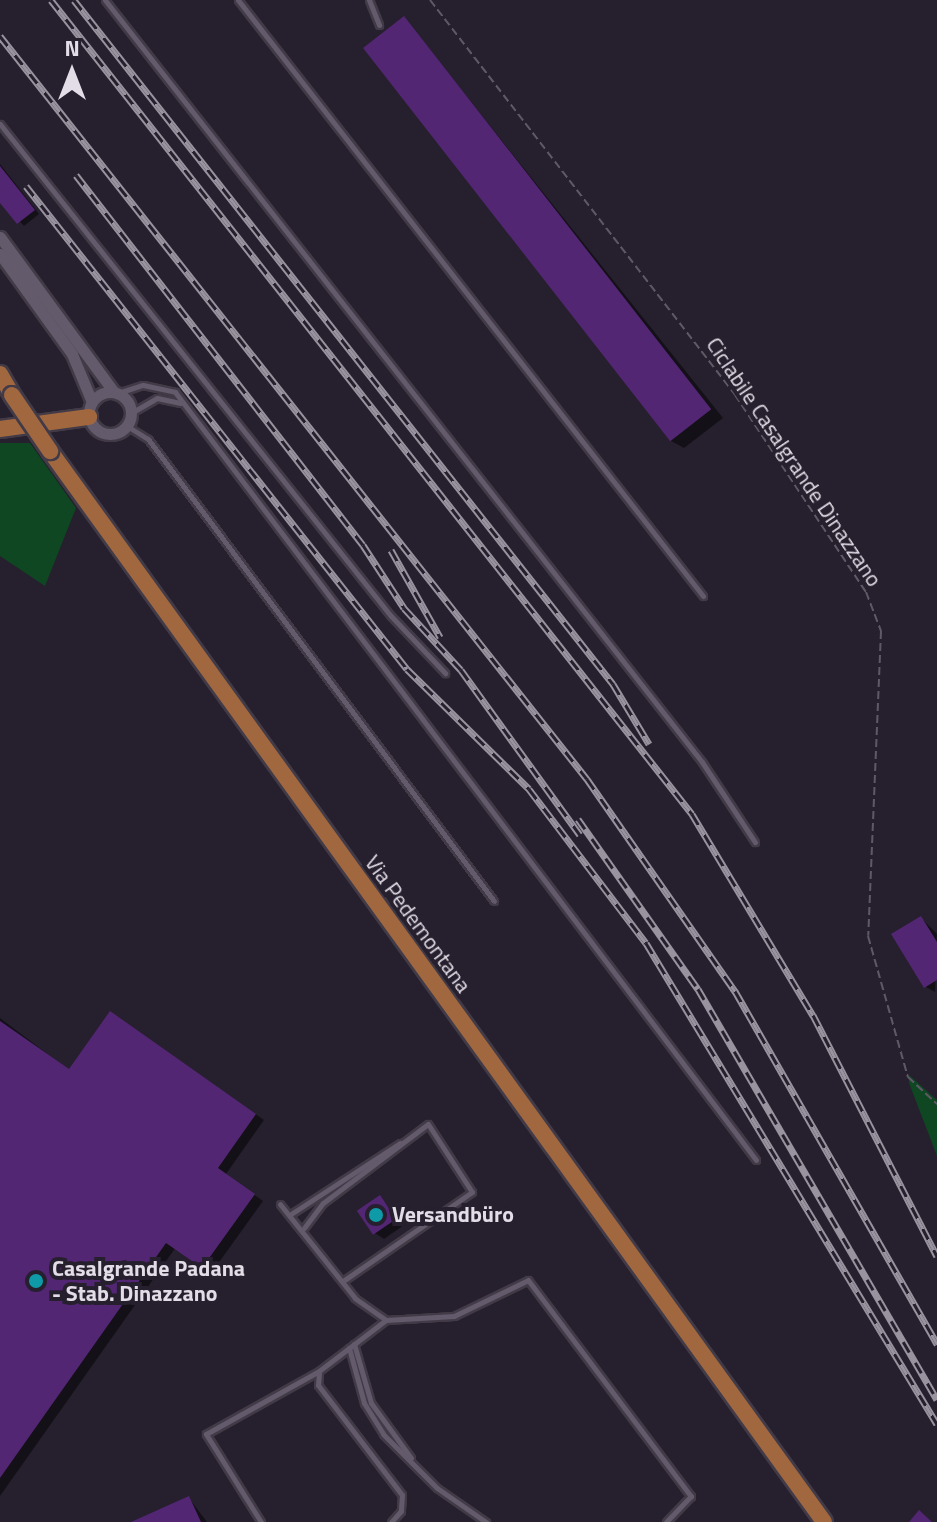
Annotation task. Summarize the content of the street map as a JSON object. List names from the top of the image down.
{
  "streets": {
    "main road": ["Via Pedemontana"],
    "path": ["Ciclabile Casalgrande Dinazzano"]
  },
  "places": ["Versandbüro", "Casalgrande Padana - Stab. Dinazzano"],
  "north": "top"
}
